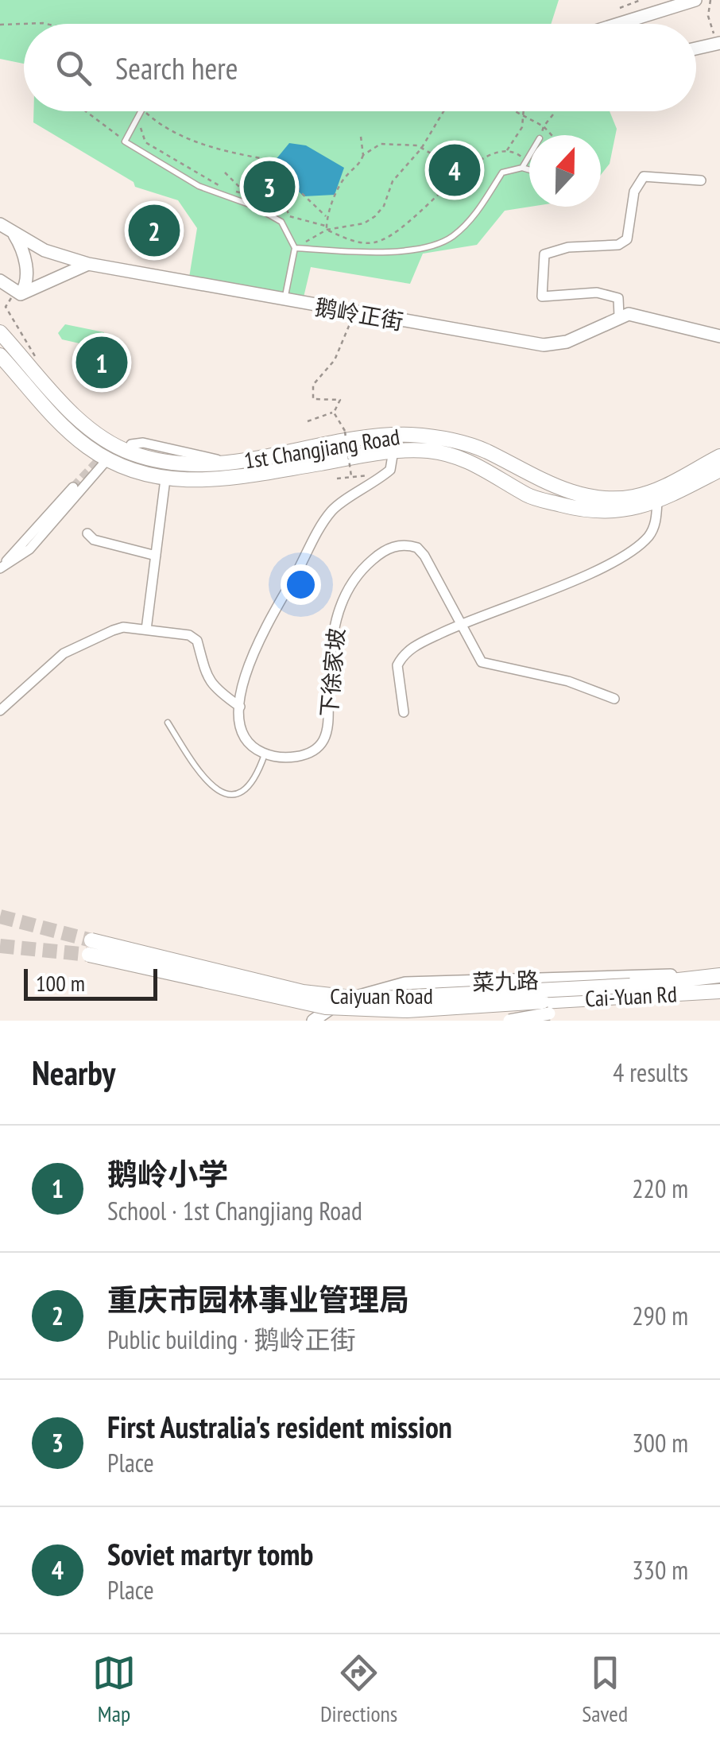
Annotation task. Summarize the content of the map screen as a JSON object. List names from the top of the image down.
{
  "streets": {
    "main road": ["1st Changjiang Road", "Caiyuan Road", "Cai-Yuan Rd"],
    "street": ["鹅岭正街", "下徐家坡", "菜九路"]
  },
  "crossings": [
    ["菜九路", "Caiyuan Road"],
    ["菜九路", "Cai-Yuan Rd"],
    ["Caiyuan Road", "Cai-Yuan Rd"]
  ],
  "scale_bar": "100 m",
  "north": "top",
  "page": {
    "search": "Search here",
    "pins": [
      "4",
      "3",
      "2",
      "1"
    ],
    "scale": "100 m",
    "heading": ["Nearby", "4 results"],
    "list": [
      {
        "mark": "1",
        "name": "鹅岭小学",
        "note": "School · 1st Changjiang Road",
        "value": "220 m"
      },
      {
        "mark": "2",
        "name": "重庆市园林事业管理局",
        "note": "Public building · 鹅岭正街",
        "value": "290 m"
      },
      {
        "mark": "3",
        "name": "First Australia's resident mission",
        "note": "Place",
        "value": "300 m"
      },
      {
        "mark": "4",
        "name": "Soviet martyr tomb",
        "note": "Place",
        "value": "330 m"
      }
    ],
    "nav": ["Map", "Directions", "Saved"]
  }
}
